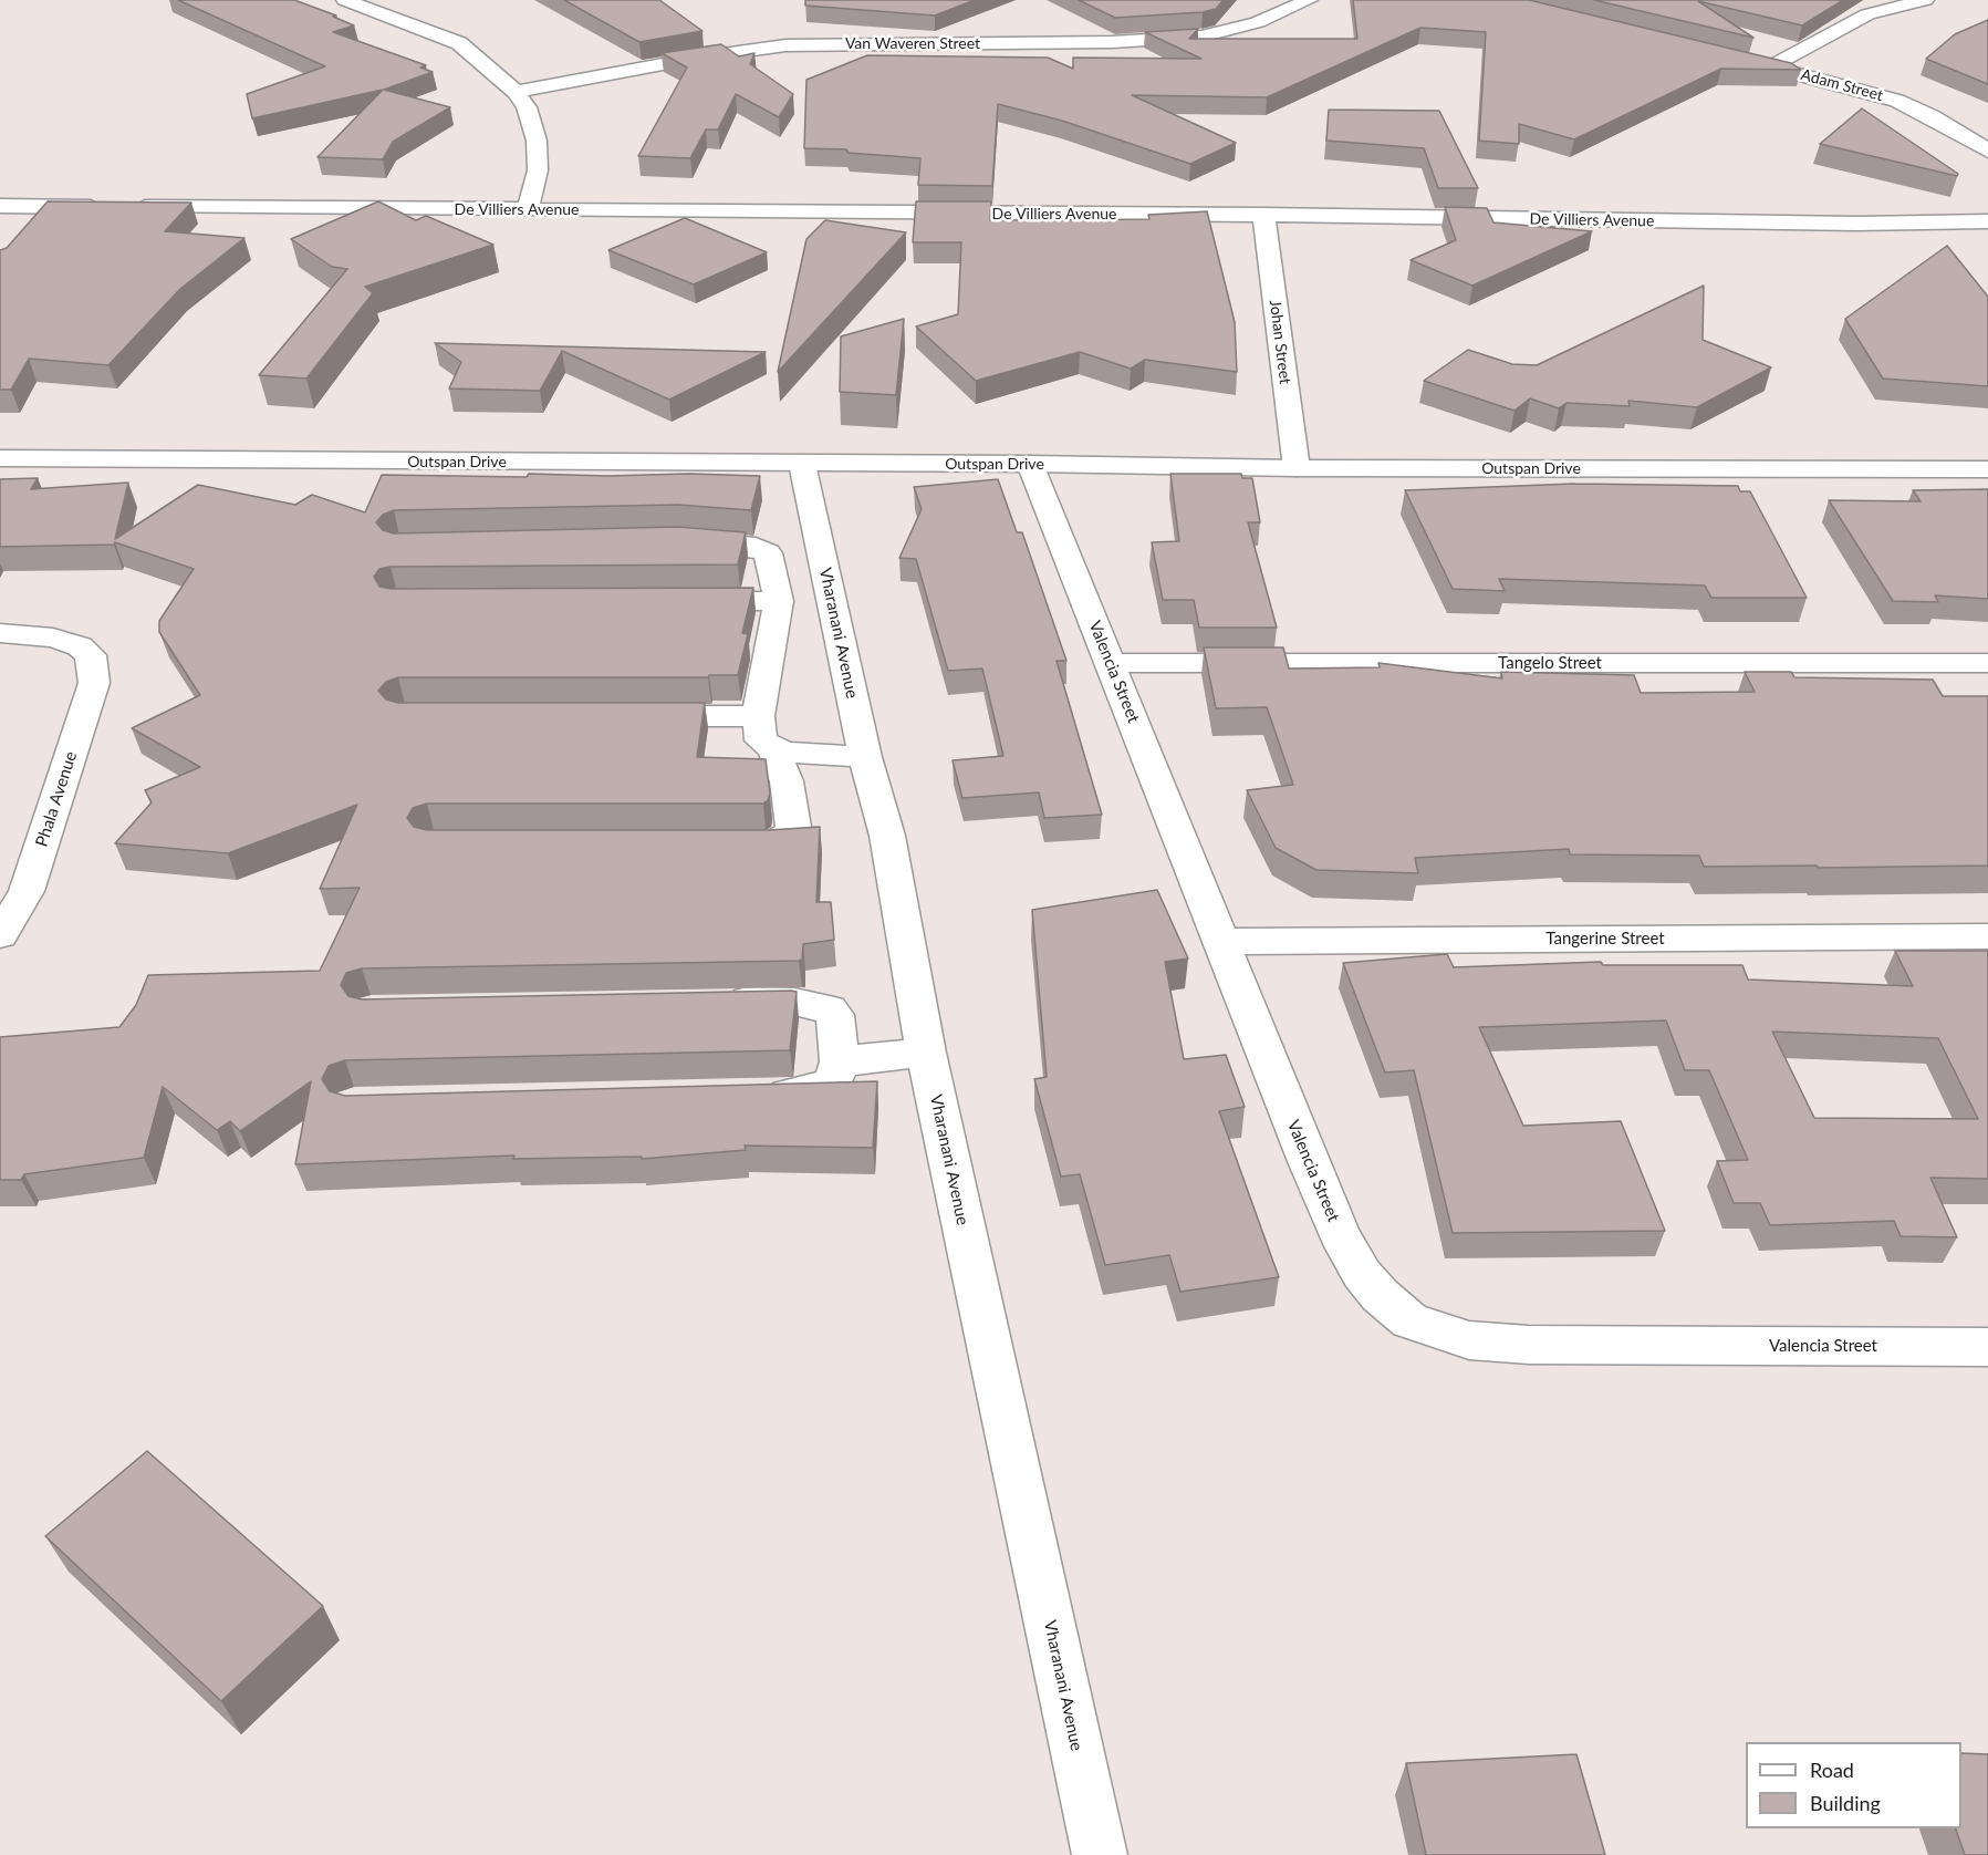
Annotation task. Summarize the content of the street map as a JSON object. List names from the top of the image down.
{
  "streets": {
    "street": [
      "Van Waveren Street",
      "Adam Street",
      "De Villiers Avenue",
      "Johan Street",
      "Outspan Drive",
      "Vharanani Avenue",
      "Tangelo Street",
      "Valencia Street",
      "Phala Avenue",
      "Tangerine Street"
    ]
  },
  "crossings": [
    ["De Villiers Avenue", "Johan Street"],
    ["Johan Street", "Outspan Drive"],
    ["Outspan Drive", "Vharanani Avenue"],
    ["Outspan Drive", "Valencia Street"],
    ["Tangelo Street", "Valencia Street"],
    ["Valencia Street", "Tangerine Street"]
  ],
  "legend": ["Road", "Building"]
}
